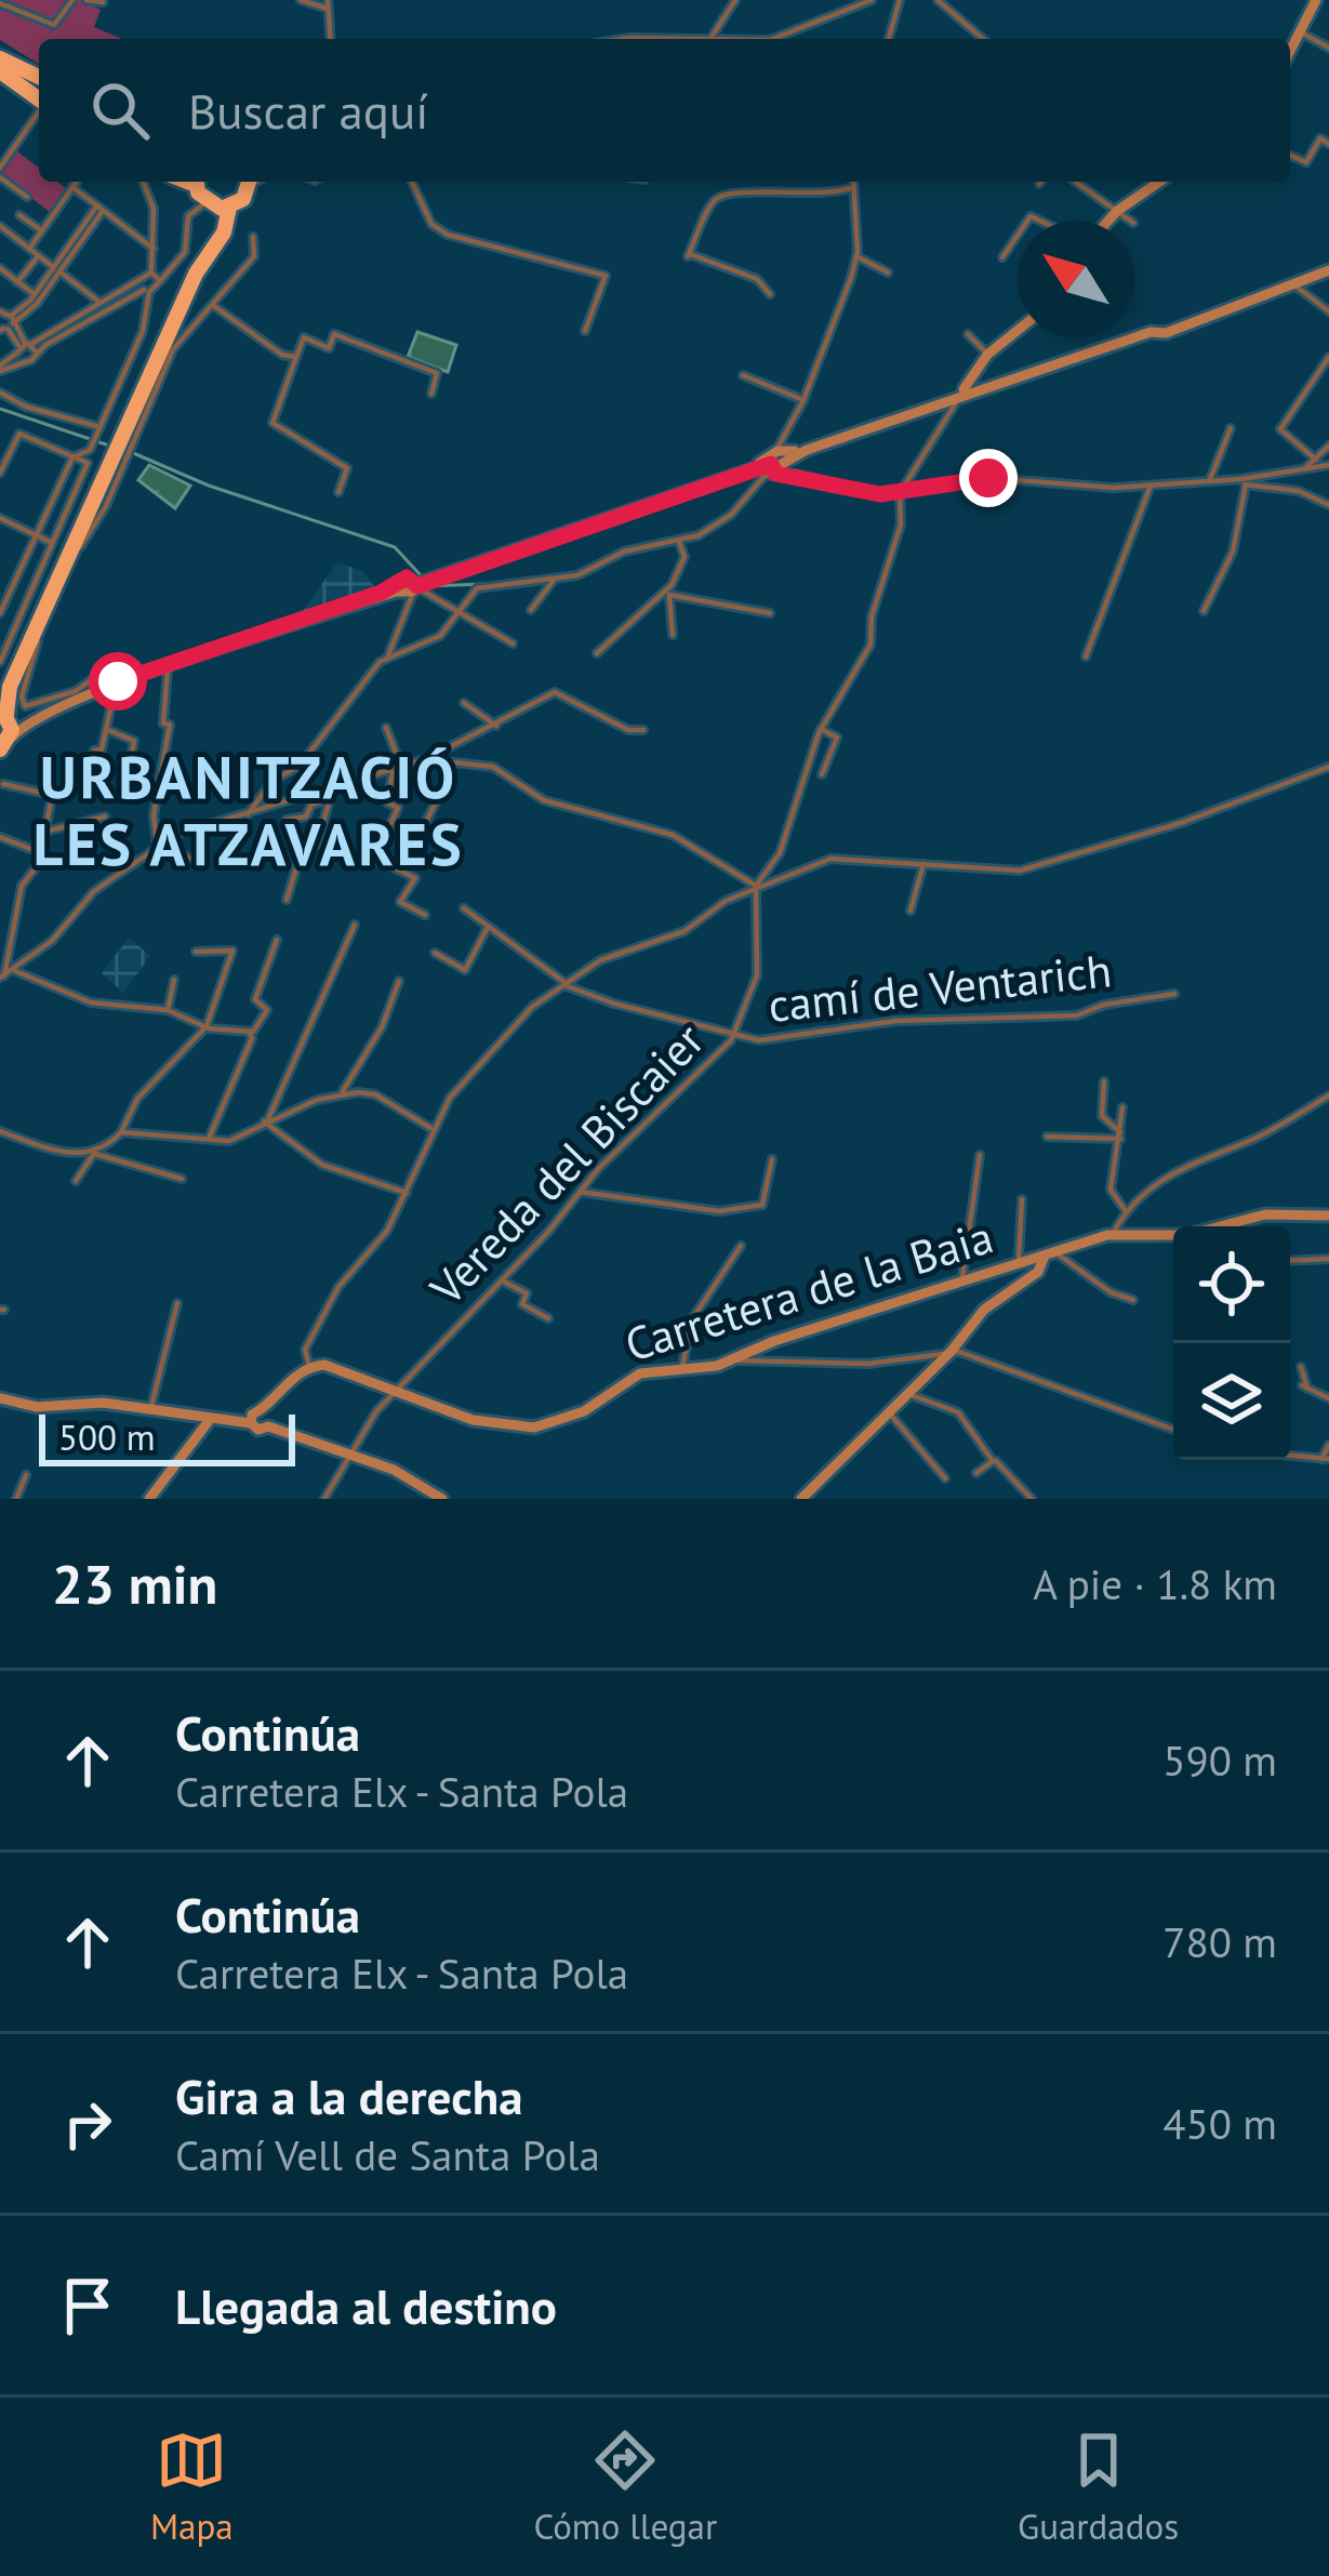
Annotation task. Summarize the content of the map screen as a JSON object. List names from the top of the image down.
{
  "streets": {
    "main road": ["Carretera de la Baia"],
    "street": ["camí de Ventarich", "Vereda del Biscaier"]
  },
  "crossings": [
    ["camí de Ventarich", "Vereda del Biscaier"],
    ["Vereda del Biscaier", "Carretera de la Baia"]
  ],
  "districts": ["URBANITZACIÓ LES ATZAVARES"],
  "scale_bar": "500 m",
  "north": "top left",
  "page": {
    "search": "Buscar aquí",
    "scale": "500 m",
    "heading": ["23 min", "A pie · 1.8 km"],
    "list": [
      ["Continúa", "Carretera Elx - Santa Pola", "590 m"],
      ["Continúa", "Carretera Elx - Santa Pola", "780 m"],
      ["Gira a la derecha", "Camí Vell de Santa Pola", "450 m"],
      "Llegada al destino"
    ],
    "nav": ["Mapa", "Cómo llegar", "Guardados"]
  }
}
